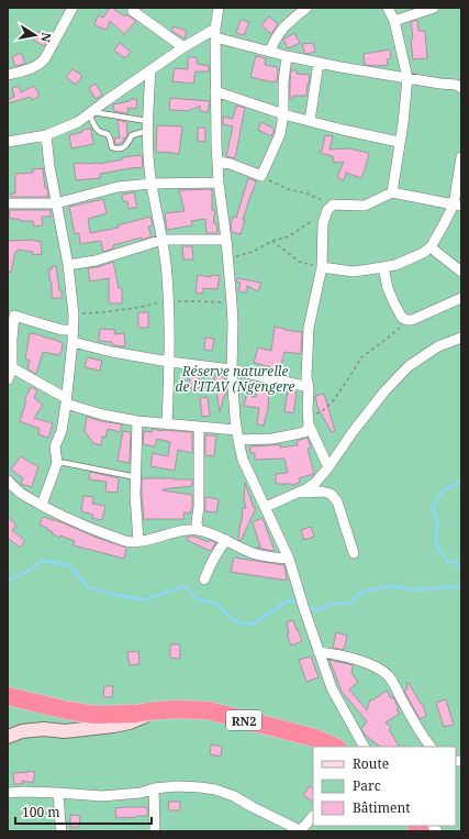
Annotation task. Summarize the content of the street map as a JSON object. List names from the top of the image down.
{
  "streets": {
    "highway": ["RN2"]
  },
  "parks": ["Réserve naturelle de l'ITAV (Ngengere"],
  "legend": ["Route", "Parc", "Bâtiment"],
  "scale_bar": "100 m",
  "north": "right"
}
